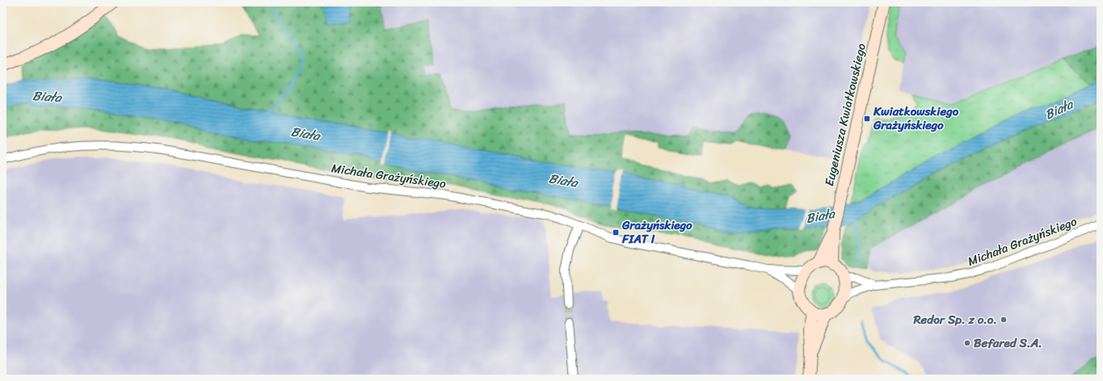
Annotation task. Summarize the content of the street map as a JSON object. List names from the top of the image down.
{
  "streets": {
    "street": ["Eugeniusza Kwiatkowskiego", "Michała Grażyńskiego"]
  },
  "crossings": [
    ["Eugeniusza Kwiatkowskiego", "Michała Grażyńskiego"]
  ],
  "water": ["Biała"],
  "places": {
    "transit": ["Kwiatkowskiego Grażyńskiego", "Grażyńskiego FIAT I"],
    "other": ["Redor Sp. z o.o.", "Befared S.A."]
  }
}
